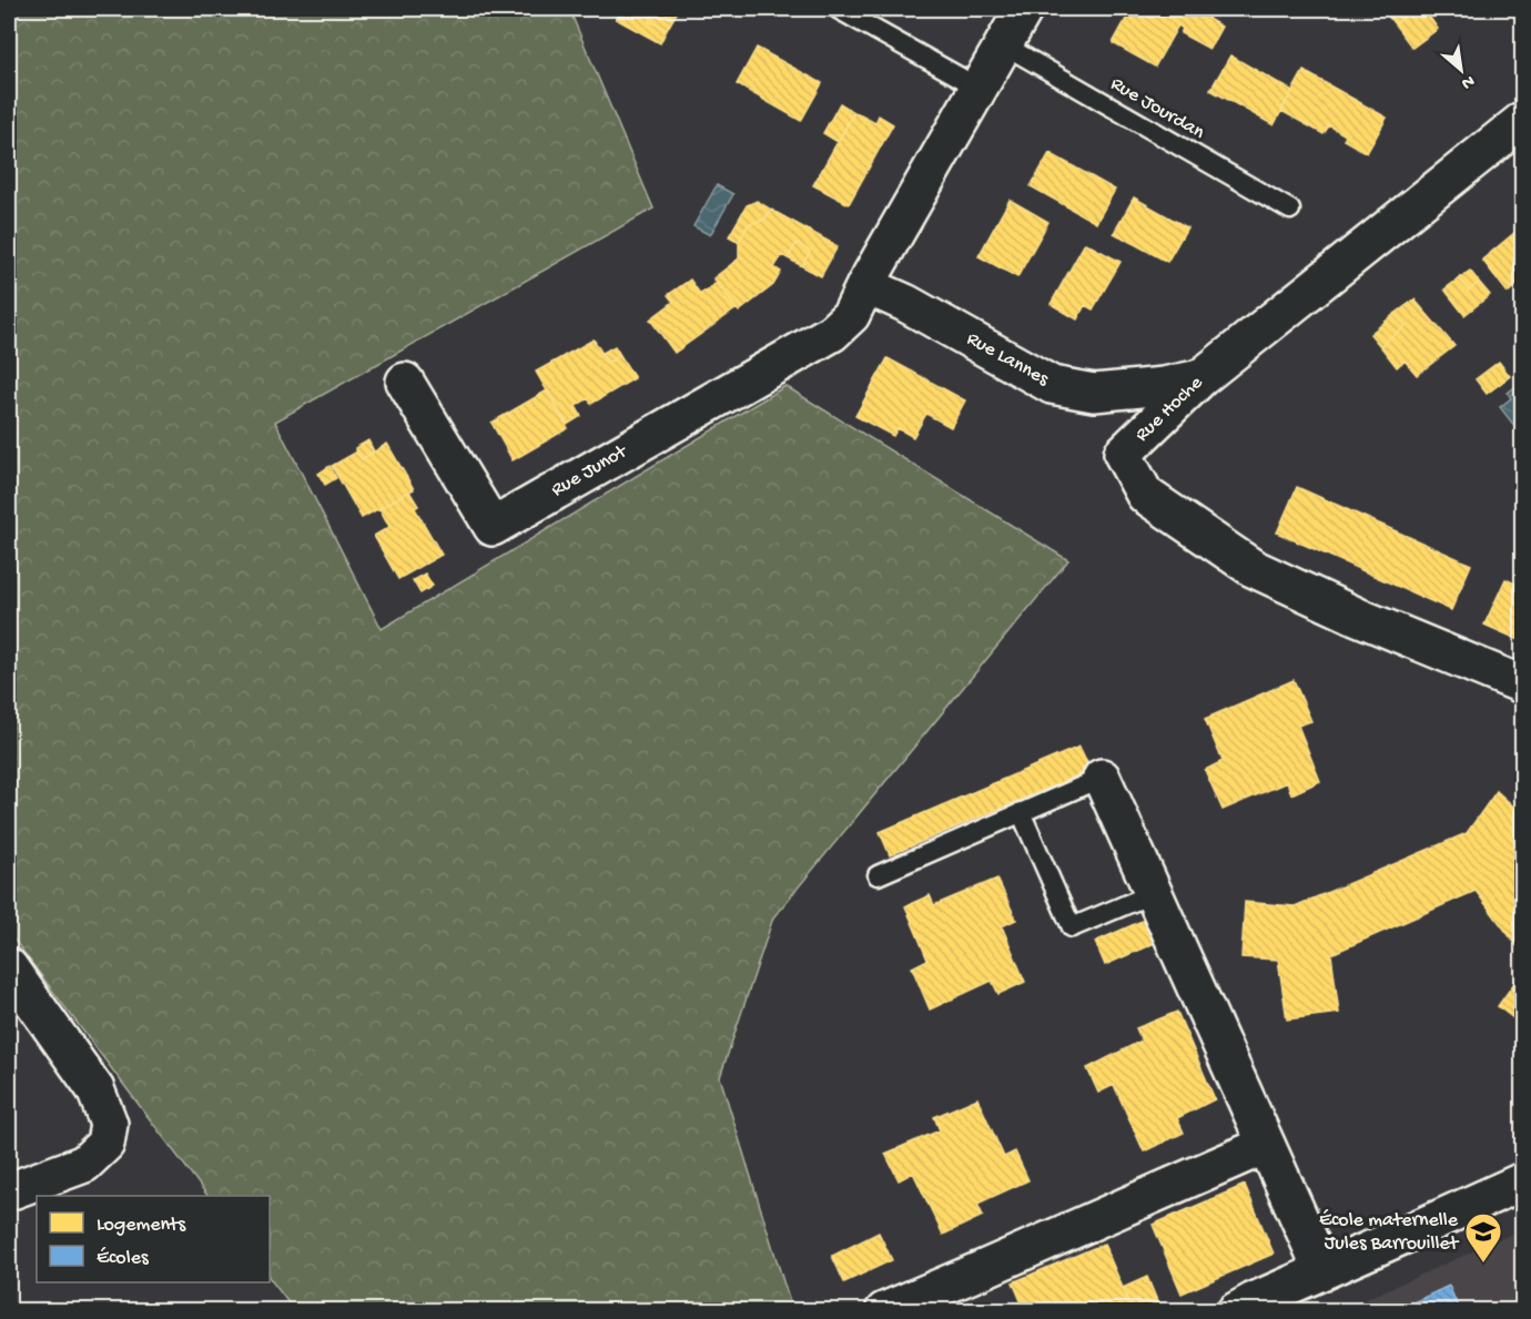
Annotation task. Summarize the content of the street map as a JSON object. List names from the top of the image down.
{
  "streets": {
    "street": ["Rue Lannes", "Rue Hoche", "Rue Junot"],
    "lane": ["Rue Jourdan"]
  },
  "crossings": [
    ["Rue Lannes", "Rue Hoche"],
    ["Rue Lannes", "Rue Junot"]
  ],
  "places": {
    "school or university": ["École maternelle Jules Barrouillet"]
  },
  "legend": ["Logements", "Écoles"],
  "north": "bottom right"
}
